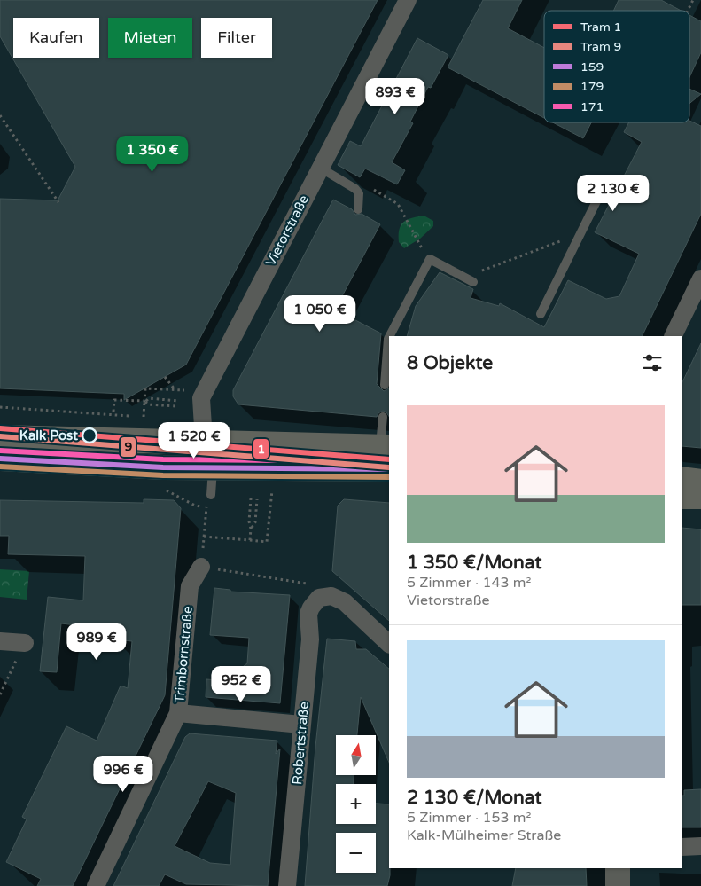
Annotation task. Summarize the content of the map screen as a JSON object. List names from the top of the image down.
{
  "streets": {
    "street": ["Vietorstraße", "Trimbornstraße", "Robertstraße"]
  },
  "places": ["Kalk Post"],
  "lines": [
    "tram line 1",
    "tram line 9",
    "transit line 171",
    "transit line 159",
    "transit line 179"
  ],
  "legend": [
    "Tram 1",
    "Tram 9",
    "159",
    "179",
    "171"
  ],
  "north": "top",
  "page": {
    "chip": ["Kaufen", "Mieten", "Filter"],
    "price": [
      "893 €",
      "1 350 €",
      "2 130 €",
      "1 050 €",
      "1 520 €",
      "989 €",
      "952 €",
      "996 €"
    ],
    "heading": "8 Objekte",
    "list": [
      {
        "name": "1 350 €/Monat",
        "note": "5 Zimmer · 143 m² · Vietorstraße"
      },
      {
        "name": "2 130 €/Monat",
        "note": "5 Zimmer · 153 m² · Kalk-Mülheimer Straße"
      }
    ],
    "map_buttons": ["+", "−"]
  }
}
